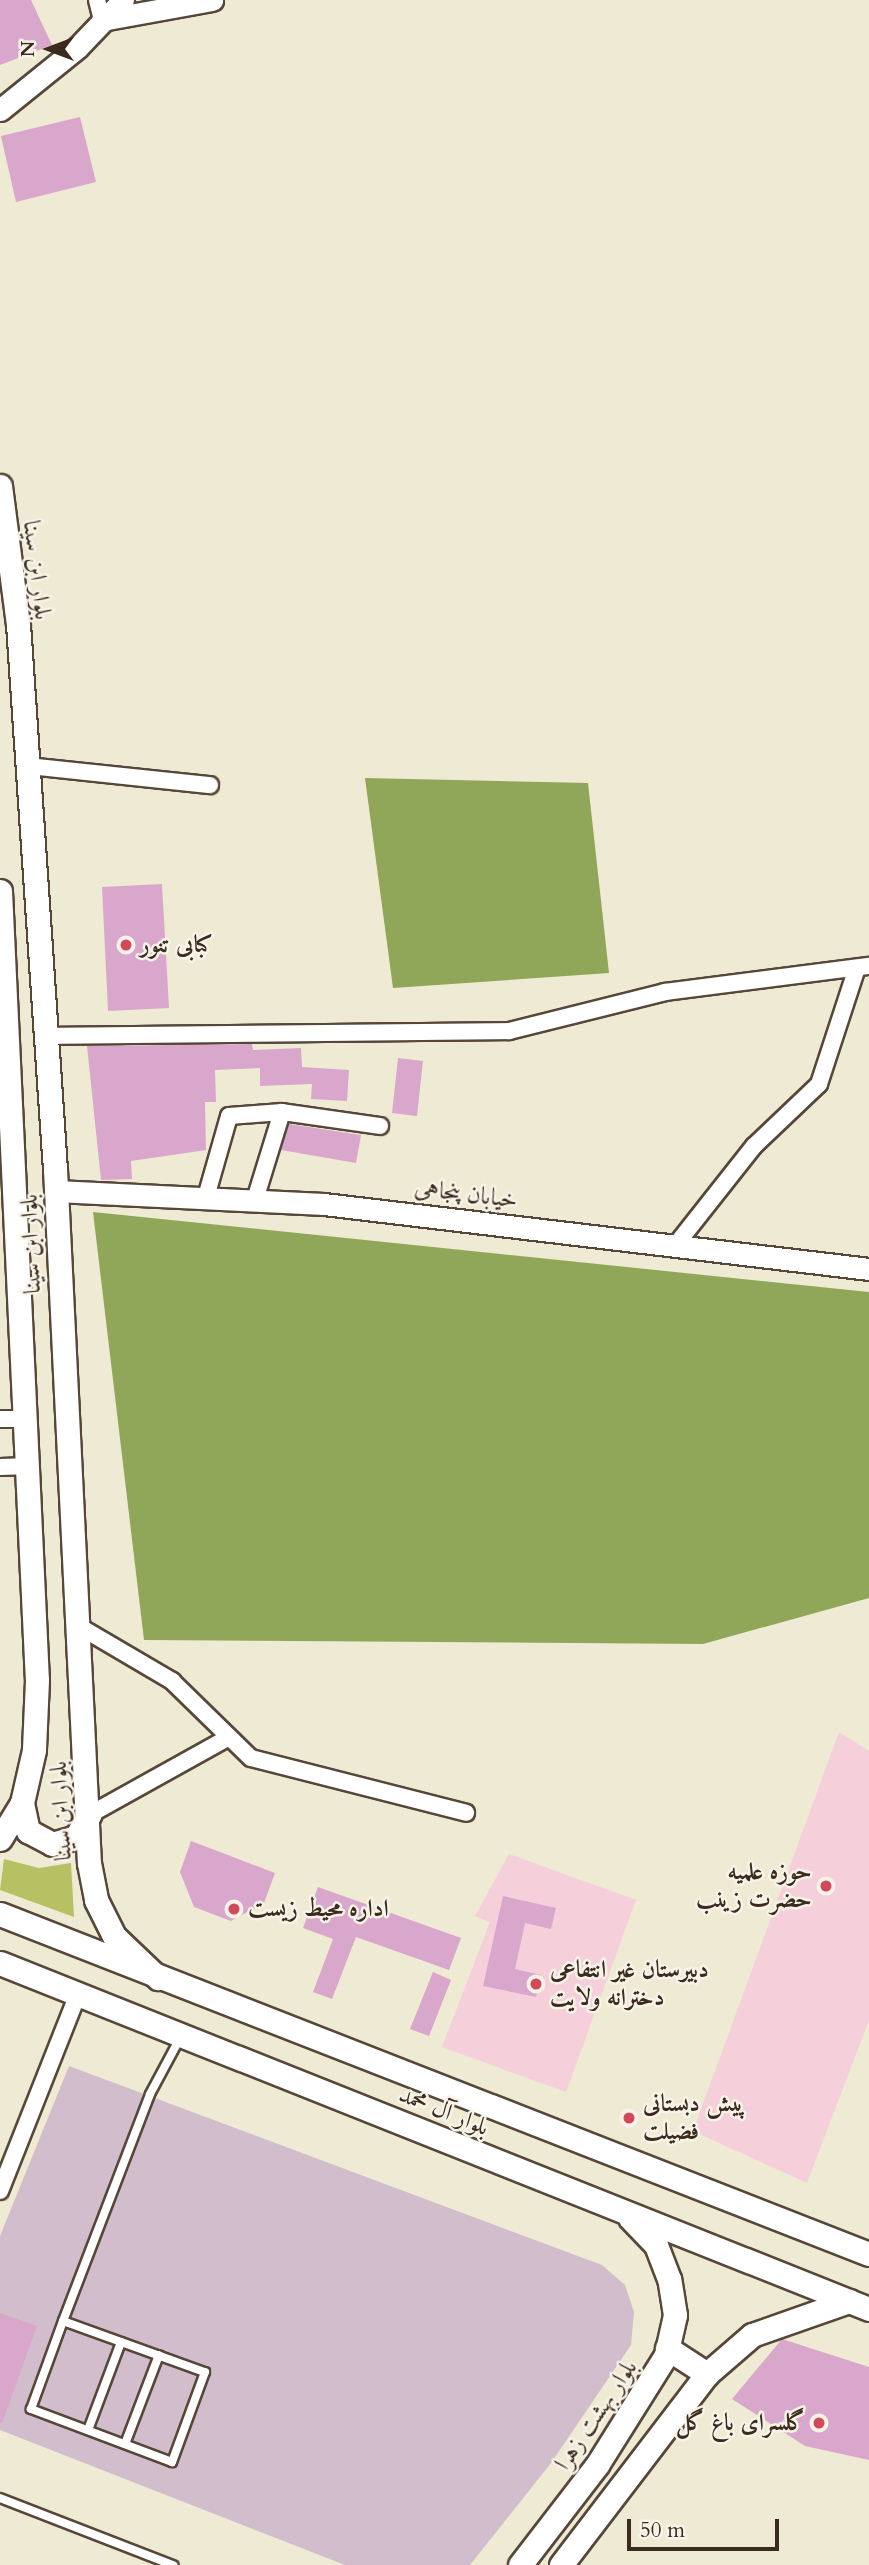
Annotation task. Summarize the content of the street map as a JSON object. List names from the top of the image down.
{
  "streets": {
    "main road": ["بلوار ابن سینا", "بلوار آل محمد", "بلوار بهشت زهرا"],
    "street": ["خیابان پنجاهی"]
  },
  "crossings": [
    ["بلوار ابن سینا", "خیابان پنجاهی"],
    ["بلوار ابن سینا", "بلوار آل محمد"],
    ["بلوار آل محمد", "بلوار بهشت زهرا"]
  ],
  "places": [
    "کبابی تنور",
    "حوزه علمیه حضرت زینب",
    "اداره محیط زیست",
    "دبیرستان غیر انتفاعی دخترانه ولایت",
    "پیش دبستانی فضیلت",
    "گلسرای باغ گل"
  ],
  "scale_bar": "50 m",
  "north": "left"
}
